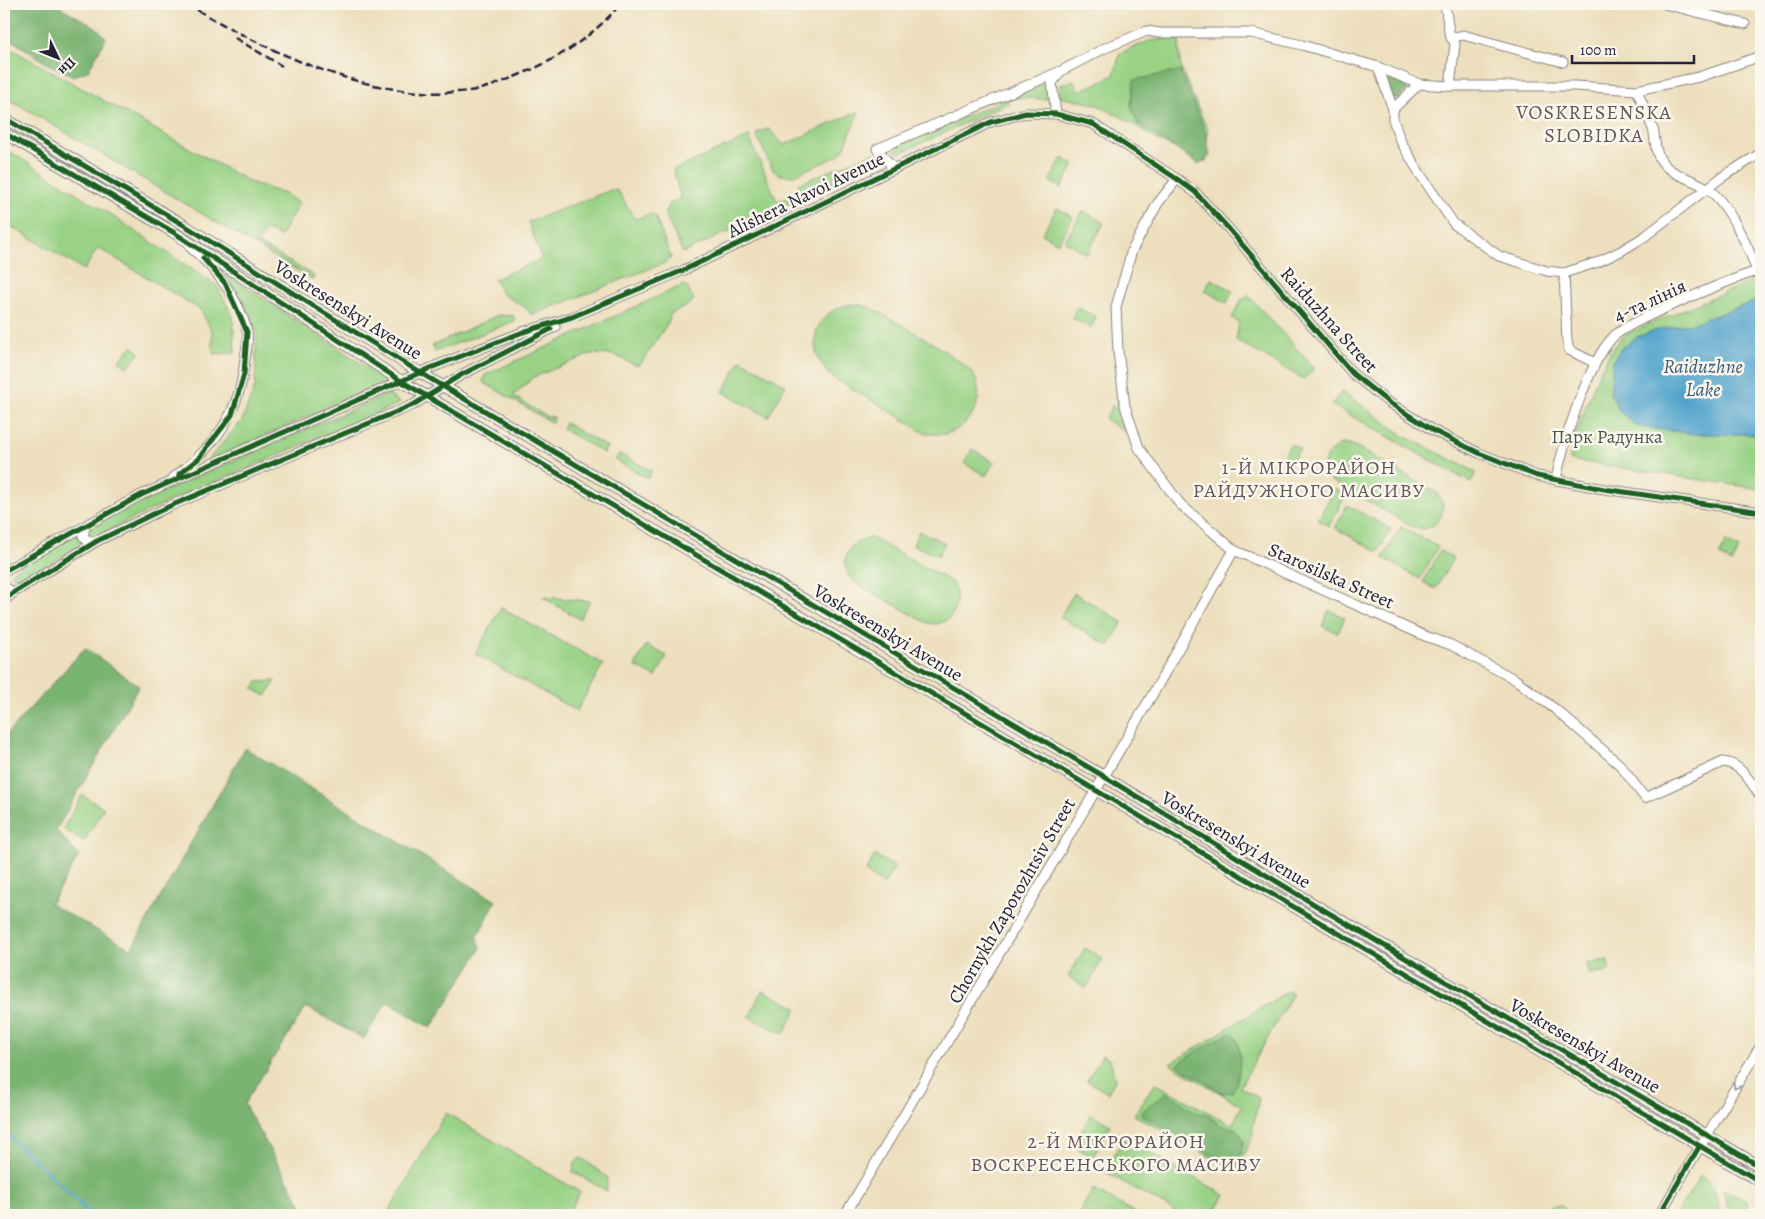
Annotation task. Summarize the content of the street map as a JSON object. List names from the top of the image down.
{
  "streets": {
    "main road": ["Voskresenskyi Avenue"],
    "street": [
      "Alishera Navoi Avenue",
      "4-та лінія",
      "Raiduzhna Street",
      "Starosilska Street",
      "Chornykh Zaporozhtsiv Street"
    ]
  },
  "crossings": [
    ["Alishera Navoi Avenue", "Voskresenskyi Avenue"],
    ["Alishera Navoi Avenue", "Raiduzhna Street"],
    ["4-та лінія", "Raiduzhna Street"],
    ["Voskresenskyi Avenue", "Chornykh Zaporozhtsiv Street"],
    ["Raiduzhna Street", "Starosilska Street"],
    ["Starosilska Street", "Chornykh Zaporozhtsiv Street"]
  ],
  "districts": ["VOSKRESENSKA SLOBIDKA", "1-Й МІКРОРАЙОН РАЙДУЖНОГО МАСИВУ", "2-Й МІКРОРАЙОН ВОСКРЕСЕНСЬКОГО МАСИВУ"],
  "water": ["Raiduzhne Lake"],
  "parks": ["Парк Радунка"],
  "scale_bar": "100 m",
  "north": "bottom right"
}
